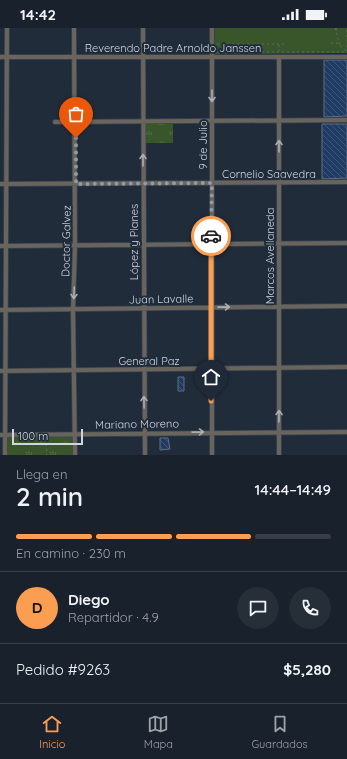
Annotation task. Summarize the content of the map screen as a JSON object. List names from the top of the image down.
{
  "streets": {
    "street": [
      "Reverendo Padre Arnoldo Janssen",
      "9 de Julio",
      "Cornelio Saavedra",
      "Doctor Galvez",
      "López y Planes",
      "Marcos Avellaneda",
      "Juan Lavalle",
      "General Paz",
      "Mariano Moreno"
    ]
  },
  "crossings": [
    ["Reverendo Padre Arnoldo Janssen", "9 de Julio"],
    ["Reverendo Padre Arnoldo Janssen", "Doctor Galvez"],
    ["Reverendo Padre Arnoldo Janssen", "López y Planes"],
    ["Reverendo Padre Arnoldo Janssen", "Marcos Avellaneda"],
    ["9 de Julio", "Cornelio Saavedra"],
    ["9 de Julio", "Juan Lavalle"],
    ["9 de Julio", "General Paz"],
    ["9 de Julio", "Mariano Moreno"],
    ["Cornelio Saavedra", "Doctor Galvez"],
    ["Cornelio Saavedra", "López y Planes"],
    ["Cornelio Saavedra", "Marcos Avellaneda"],
    ["Doctor Galvez", "Juan Lavalle"],
    ["Doctor Galvez", "General Paz"],
    ["Doctor Galvez", "Mariano Moreno"],
    ["López y Planes", "Juan Lavalle"],
    ["López y Planes", "General Paz"],
    ["López y Planes", "Mariano Moreno"],
    ["Marcos Avellaneda", "Juan Lavalle"],
    ["Marcos Avellaneda", "General Paz"],
    ["Marcos Avellaneda", "Mariano Moreno"]
  ],
  "scale_bar": "100 m",
  "page": {
    "status": "14:42",
    "scale": "100 m",
    "heading": ["2 min", "Llega en", "14:44–14:49"],
    "panel": [
      "Diego",
      "Repartidor · 4.9",
      "Pedido #9263",
      "$5,280"
    ],
    "bar": "En camino · 230 m",
    "round": "D",
    "tabs": ["Inicio", "Mapa", "Guardados"]
  }
}
